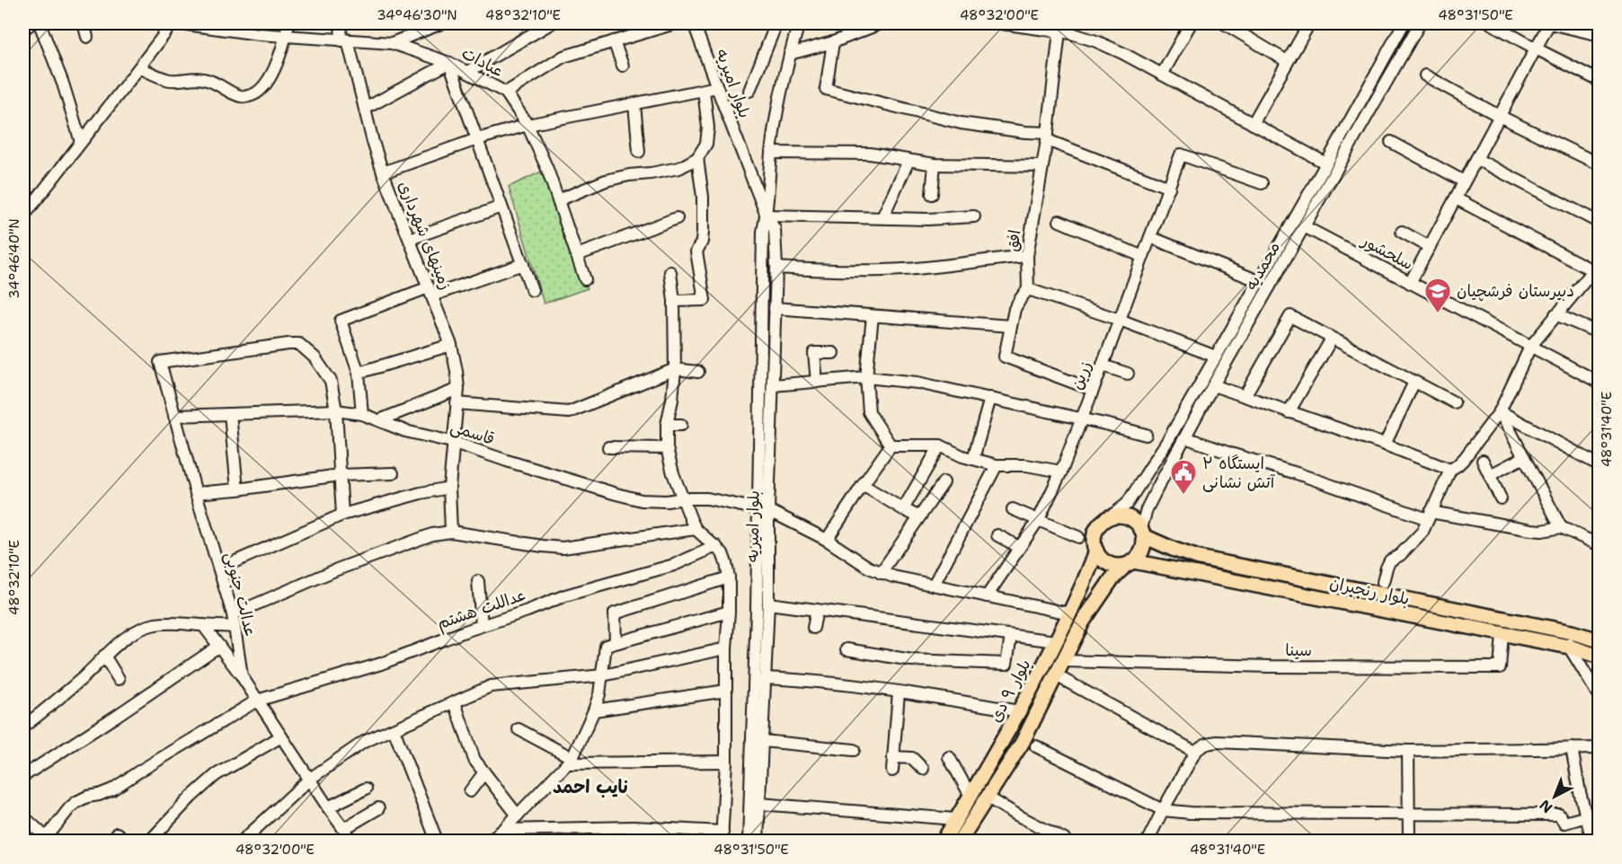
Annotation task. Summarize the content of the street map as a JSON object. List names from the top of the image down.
{
  "streets": {
    "main road": ["بلوار رنجبران", "بلوار ۹ دی"],
    "street": [
      "عبادات",
      "بلوار امیریه",
      "زمینهای شهرداری",
      "افق",
      "سلحشور",
      "محمدیه",
      "زرین",
      "قاسمی",
      "عدالت جنوبی",
      "عداللت هشتم",
      "سینا"
    ]
  },
  "crossings": [
    ["عبادات", "زمینهای شهرداری"],
    ["بلوار امیریه", "قاسمی"],
    ["زمینهای شهرداری", "قاسمی"],
    ["سلحشور", "محمدیه"],
    ["محمدیه", "بلوار رنجبران"],
    ["محمدیه", "بلوار ۹ دی"],
    ["زرین", "قاسمی"],
    ["قاسمی", "عدالت جنوبی"],
    ["قاسمی", "بلوار ۹ دی"],
    ["بلوار رنجبران", "سینا"],
    ["بلوار رنجبران", "بلوار ۹ دی"],
    ["عدالت جنوبی", "عداللت هشتم"],
    ["سینا", "بلوار ۹ دی"]
  ],
  "districts": ["نایب احمد"],
  "places": {
    "school or university": ["دبیرستان فرشچیان"],
    "public building": ["ایستگاه ۲ آتش نشانی"]
  },
  "north": "bottom left",
  "coordinates": [
    "34°46'30\"N",
    "48°32'10\"E",
    "48°32'00\"E",
    "48°31'50\"E",
    "34°46'40\"N",
    "48°31'40\"E"
  ]
}
